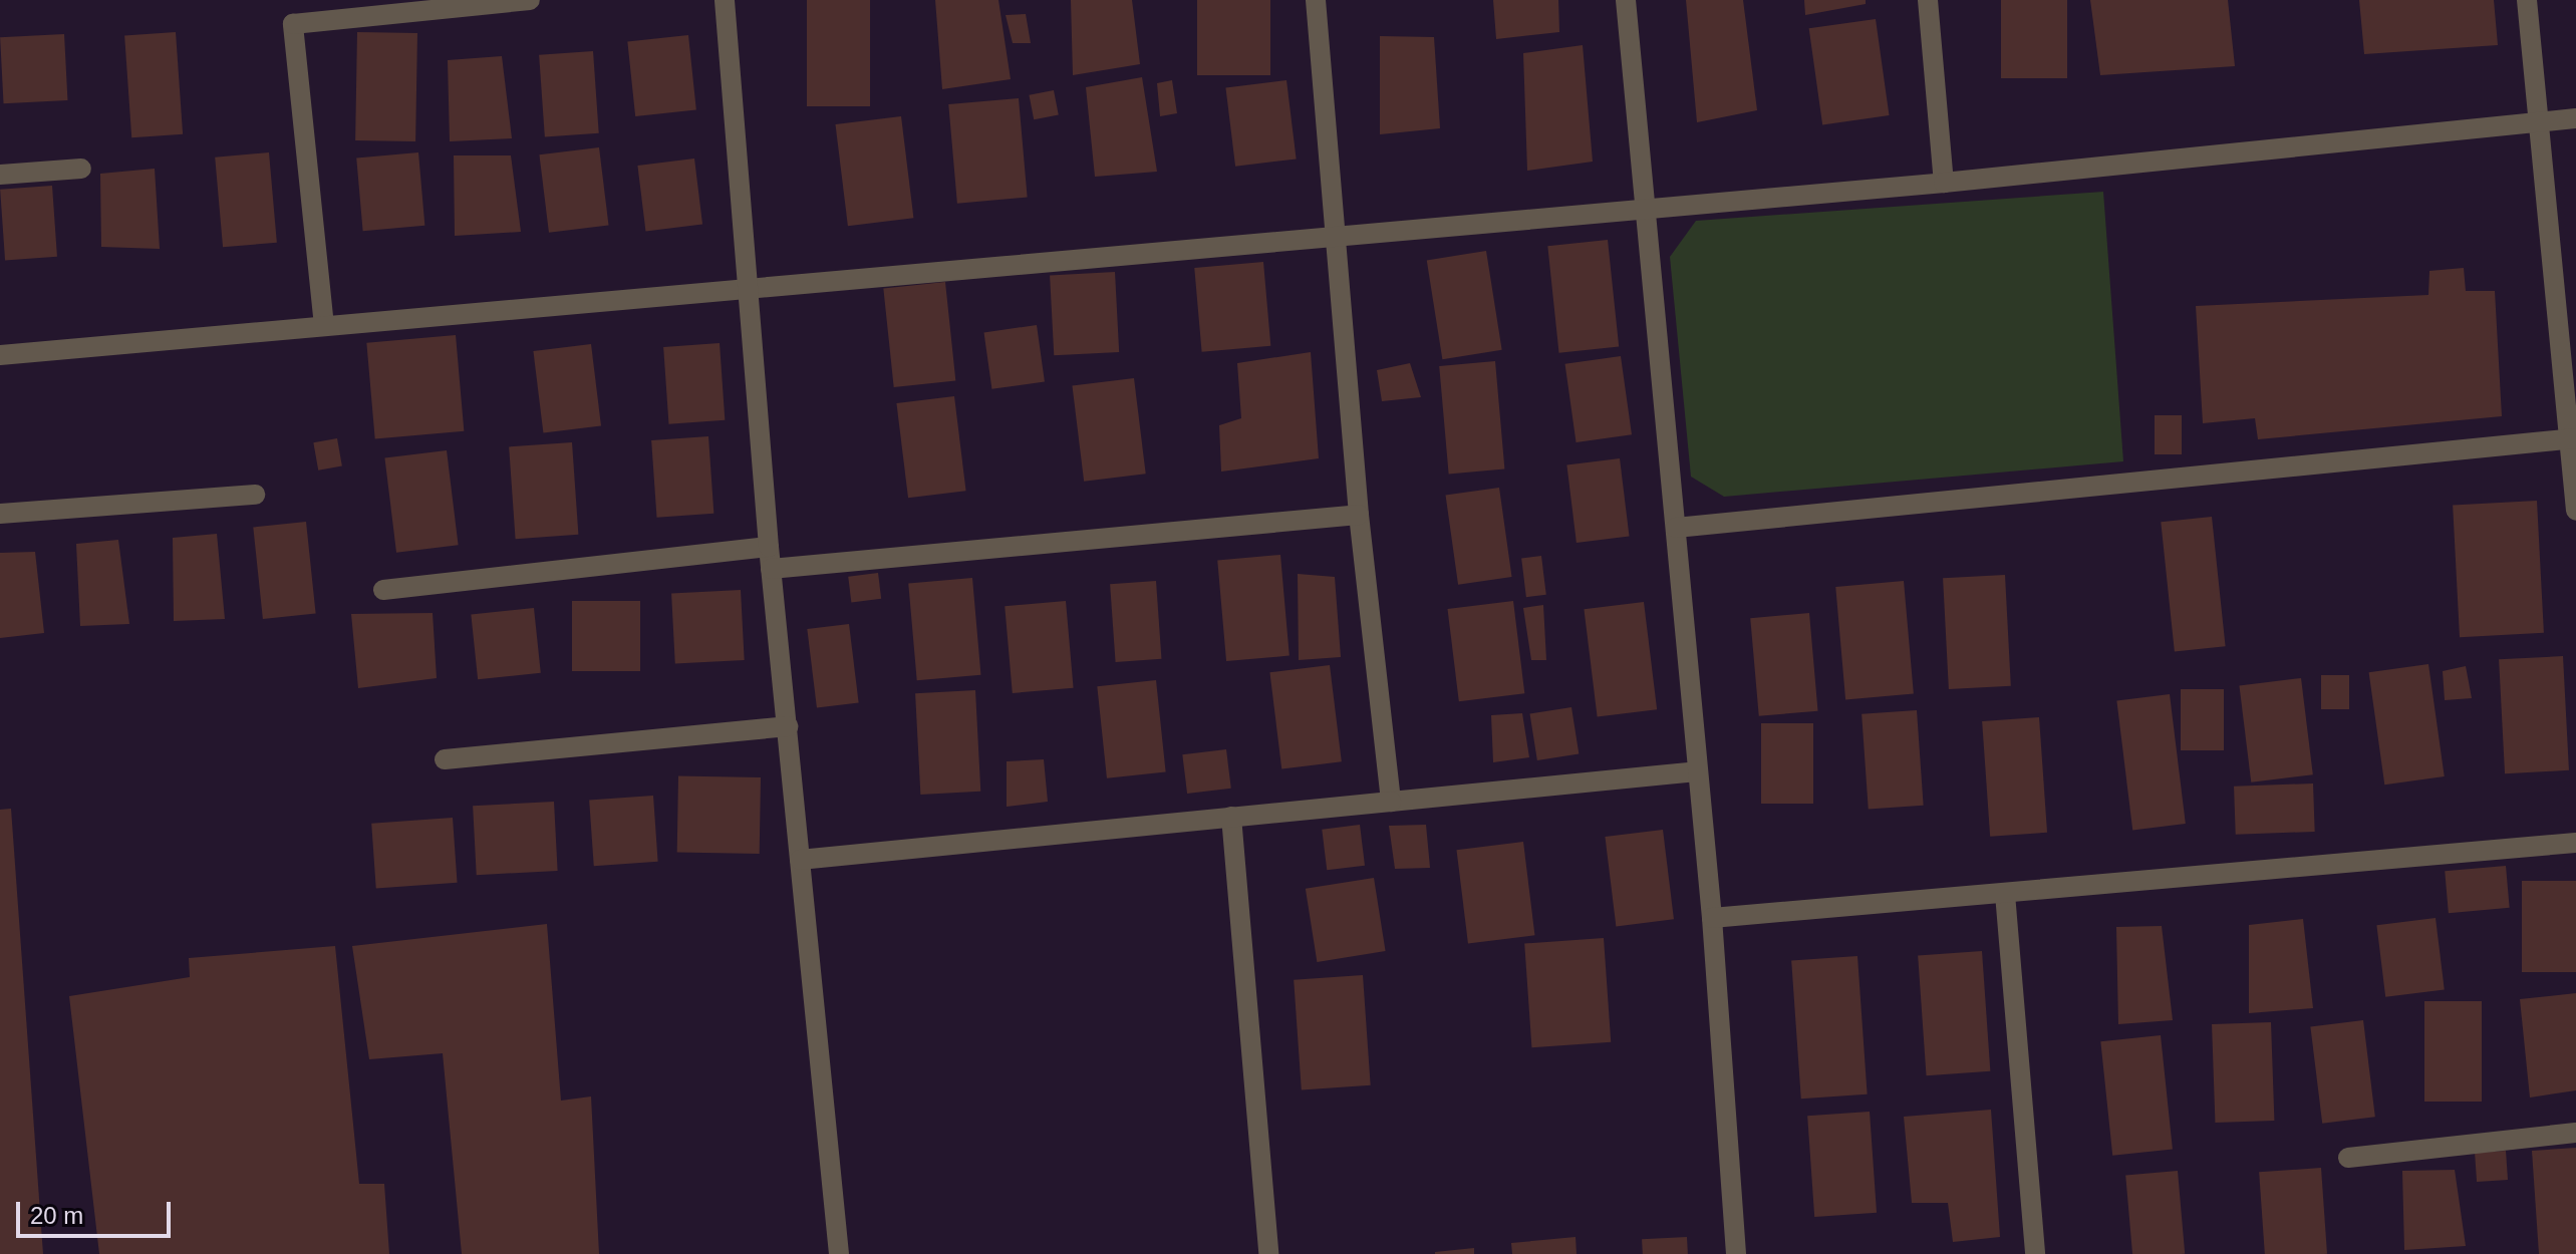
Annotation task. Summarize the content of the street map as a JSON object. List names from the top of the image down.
{
  "scale_bar": "20 m"
}
